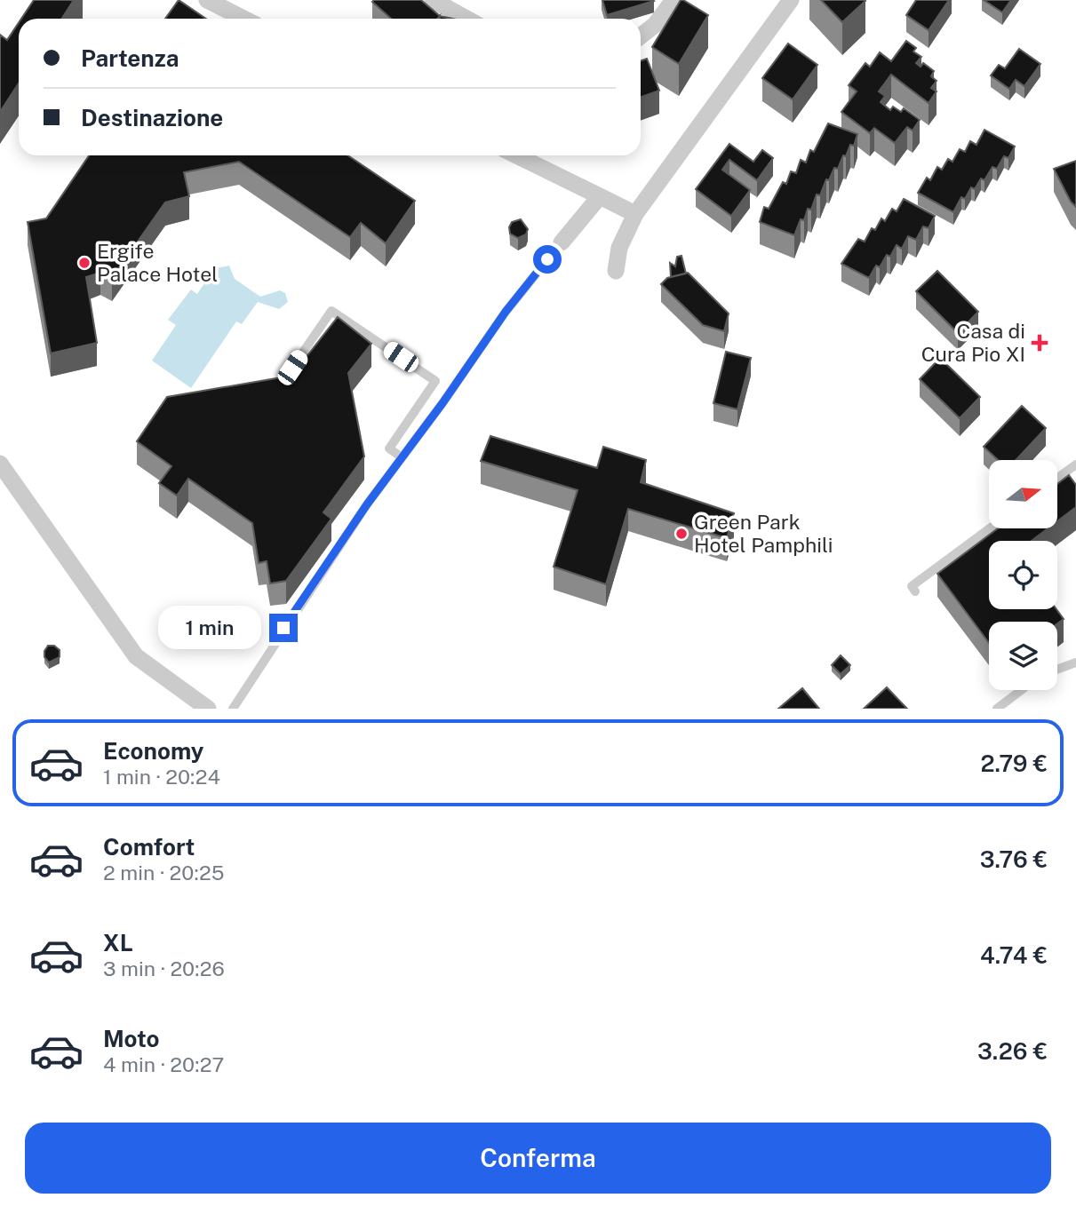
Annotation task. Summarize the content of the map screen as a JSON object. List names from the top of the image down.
{
  "places": {
    "other": ["Ergife Palace Hotel", "Green Park Hotel Pamphili"],
    "health": ["Casa di Cura Pio XI"]
  },
  "north": "right",
  "page": {
    "banner": ["Partenza", "Destinazione"],
    "bubble": "1 min",
    "list": [
      {
        "name": "Economy",
        "note": "1 min · 20:24",
        "value": "2.79 €"
      },
      {
        "name": "Comfort",
        "note": "2 min · 20:25",
        "value": "3.76 €"
      },
      {
        "name": "XL",
        "note": "3 min · 20:26",
        "value": "4.74 €"
      },
      {
        "name": "Moto",
        "note": "4 min · 20:27",
        "value": "3.26 €"
      }
    ],
    "buttons": "Conferma"
  }
}
